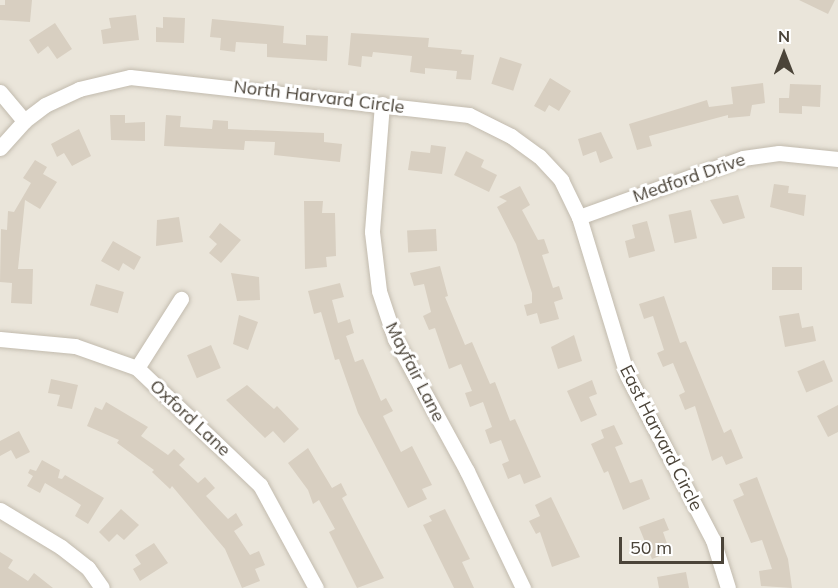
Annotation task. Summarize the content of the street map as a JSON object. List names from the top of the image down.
{
  "streets": {
    "street": [
      "North Harvard Circle",
      "Medford Drive",
      "Mayfair Lane",
      "Oxford Lane",
      "East Harvard Circle"
    ]
  },
  "crossings": [
    ["North Harvard Circle", "Medford Drive"],
    ["North Harvard Circle", "Mayfair Lane"],
    ["North Harvard Circle", "East Harvard Circle"],
    ["Medford Drive", "East Harvard Circle"]
  ],
  "scale_bar": "50 m",
  "north": "top"
}
